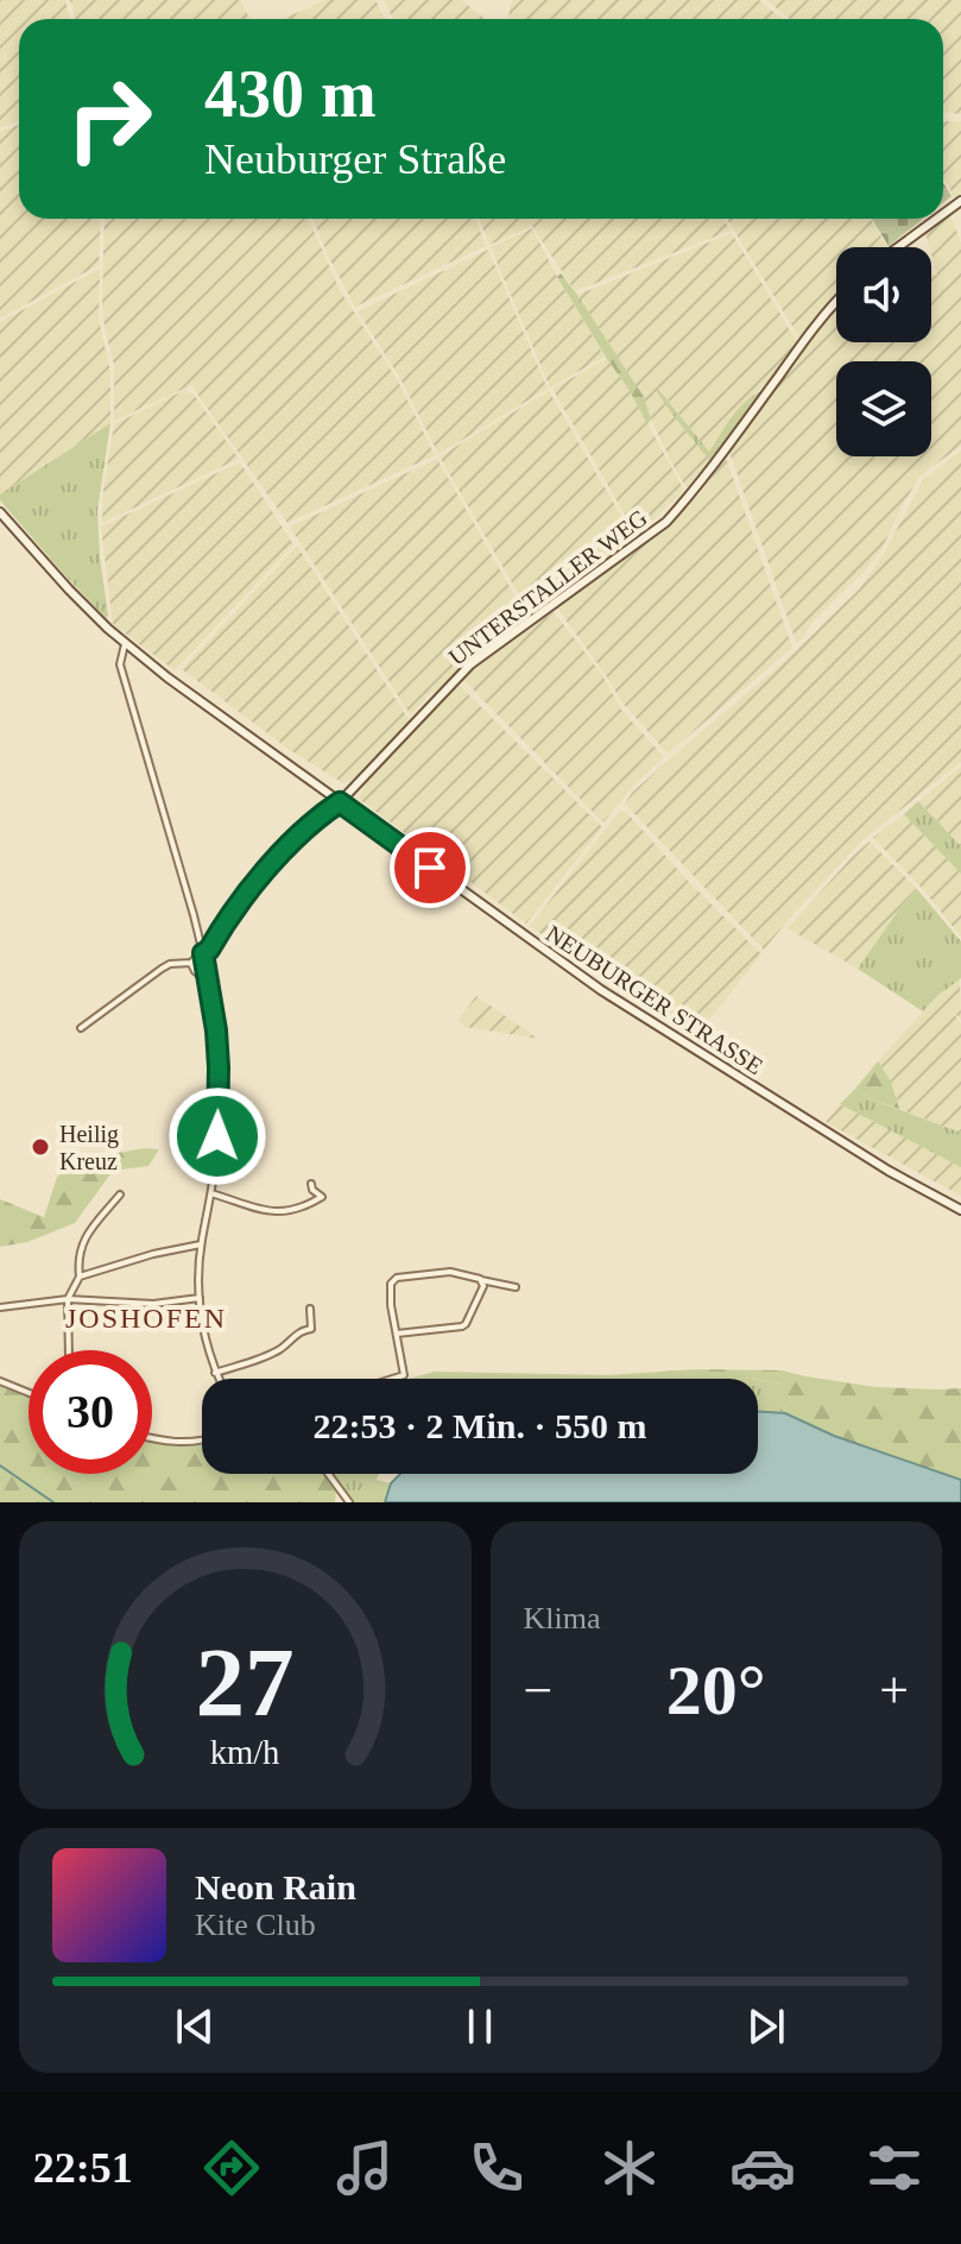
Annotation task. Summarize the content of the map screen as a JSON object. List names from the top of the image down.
{
  "streets": {
    "main road": ["UNTERSTALLER WEG", "NEUBURGER STRASSE"]
  },
  "crossings": [
    ["UNTERSTALLER WEG", "NEUBURGER STRASSE"]
  ],
  "districts": ["JOSHOFEN"],
  "places": ["Heilig Kreuz"],
  "page": {
    "turn": ["430 m", "Neuburger Straße"],
    "limit": "30",
    "trip": "22:53 · 2 Min. · 550 m",
    "tile": "Klima",
    "heat": ["−", "20°", "+"],
    "song": ["Neon Rain", "Kite Club"],
    "tabs": "22:51",
    "gauge": ["27", "km/h"]
  }
}
